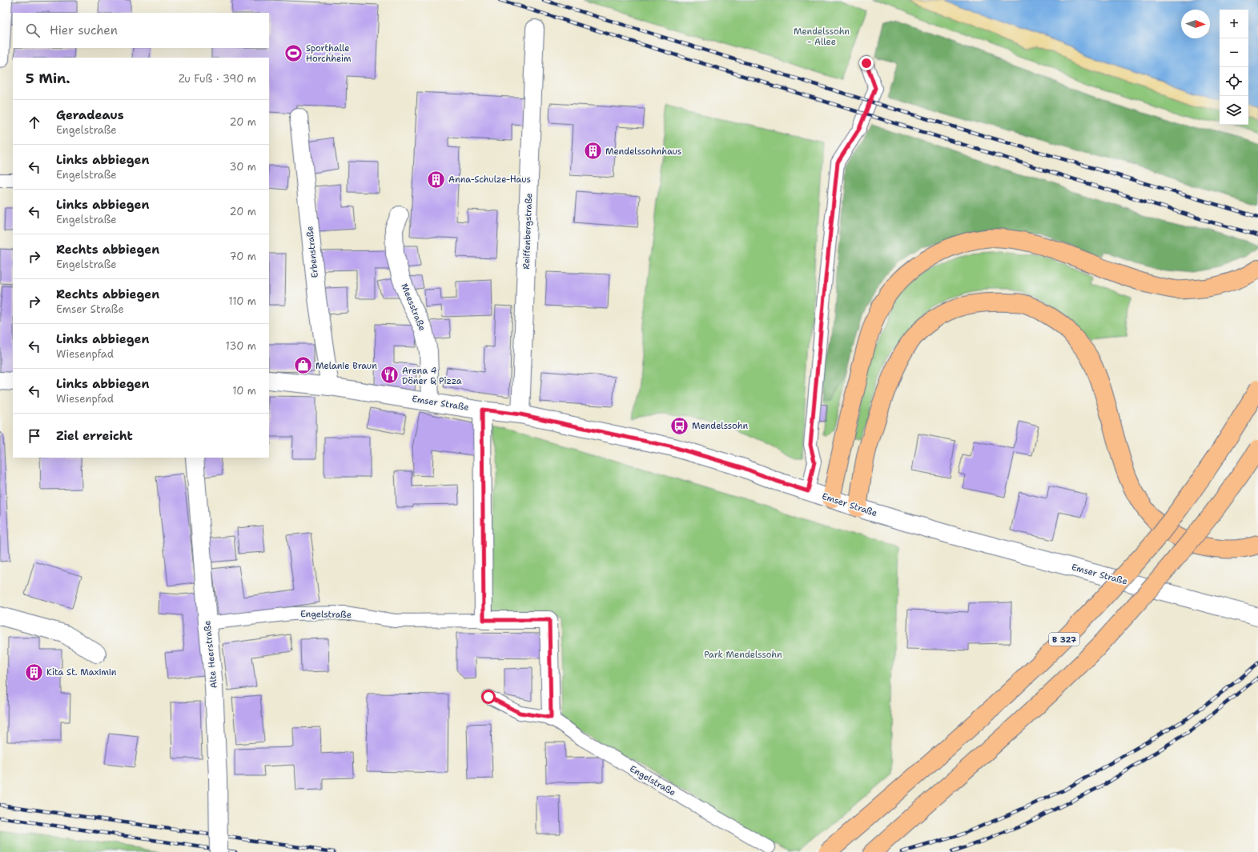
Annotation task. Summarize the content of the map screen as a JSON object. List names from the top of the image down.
{
  "streets": {
    "highway": ["B 327"],
    "street": [
      "Reiffenbergstraße",
      "Erbenstraße",
      "Meesstraße",
      "Emser Straße",
      "Engelstraße",
      "Alte Heerstraße"
    ]
  },
  "crossings": [
    ["Reiffenbergstraße", "Emser Straße"],
    ["Erbenstraße", "Emser Straße"],
    ["Meesstraße", "Emser Straße"],
    ["Engelstraße", "Alte Heerstraße"]
  ],
  "parks": ["Mendelssohn - Allee", "Park Mendelssohn"],
  "places": {
    "sports": ["Sporthalle Horchheim"],
    "building": ["Mendelssohnhaus", "Anna-Schulze-Haus", "Kita St. Maximin"],
    "shop": ["Melanie Braun"],
    "restaurant": ["Arena 4 Döner & Pizza"],
    "bus stop": ["Mendelssohn"]
  },
  "north": "right",
  "page": {
    "map_buttons": ["+", "−"],
    "search": "Hier suchen",
    "heading": ["5 Min.", "Zu Fuß · 390 m"],
    "list": [
      ["Geradeaus", "Engelstraße", "20 m"],
      ["Links abbiegen", "Engelstraße", "30 m"],
      ["Links abbiegen", "Engelstraße", "20 m"],
      ["Rechts abbiegen", "Engelstraße", "70 m"],
      ["Rechts abbiegen", "Emser Straße", "110 m"],
      ["Links abbiegen", "Wiesenpfad", "130 m"],
      ["Links abbiegen", "Wiesenpfad", "10 m"],
      "Ziel erreicht"
    ]
  }
}
